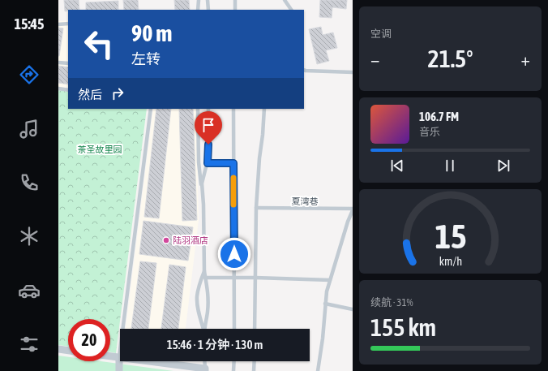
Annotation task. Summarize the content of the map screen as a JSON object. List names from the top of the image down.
{
  "streets": {
    "lane": ["夏湾巷"]
  },
  "parks": ["茶圣故里园"],
  "places": ["陆羽酒店"],
  "page": {
    "tabs": "15:45",
    "tile": [
      "空调",
      ["续航 · 31%", "155 km"]
    ],
    "turn": ["90 m", "左转"],
    "heat": ["−", "21.5°", "+"],
    "then": "然后",
    "song": ["106.7 FM", "音乐"],
    "limit": "20",
    "trip": "15:46 · 1 分钟 · 130 m",
    "gauge": ["15", "km/h"]
  }
}
